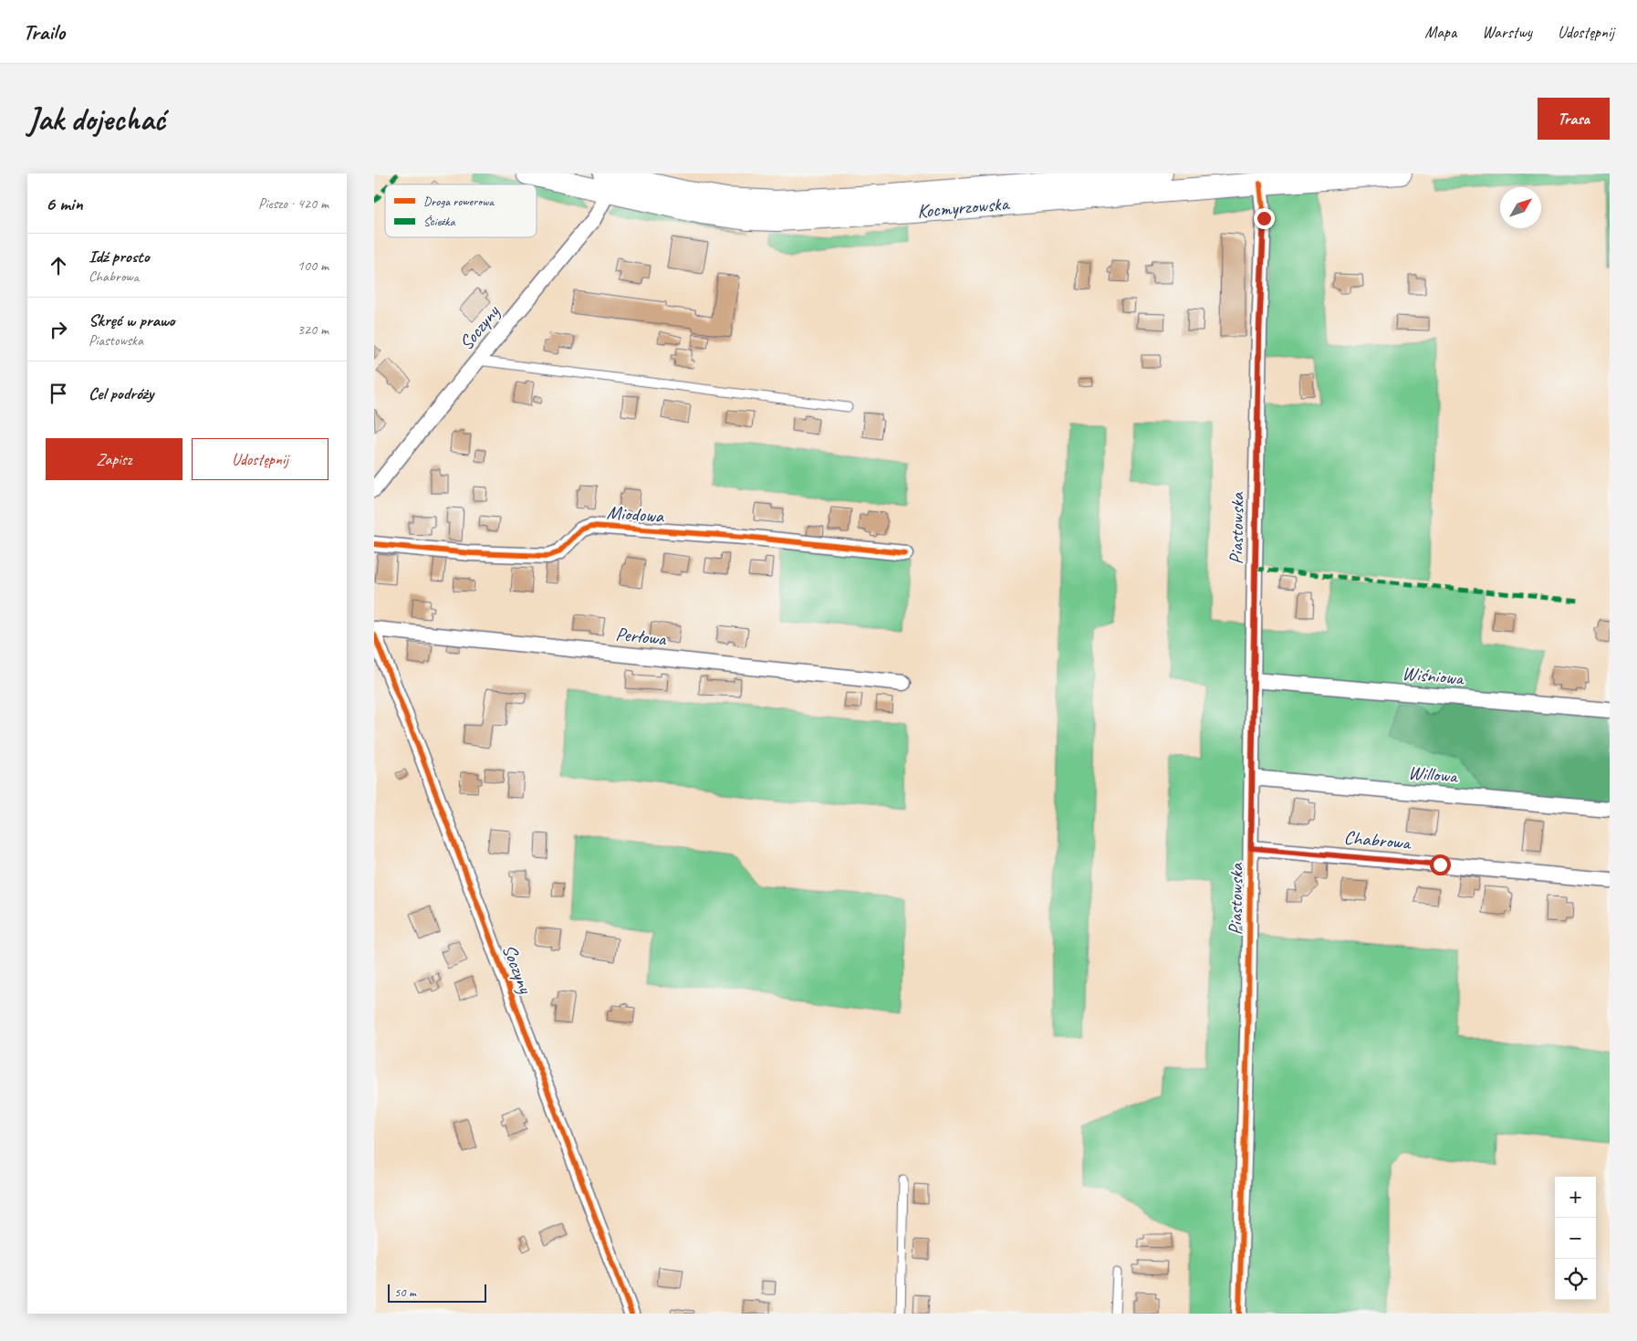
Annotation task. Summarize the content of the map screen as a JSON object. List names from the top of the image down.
{
  "streets": {
    "main road": ["Kocmyrzowska"],
    "street": [
      "Soczyny",
      "Miodowa",
      "Piastowska",
      "Perłowa",
      "Wiśniowa",
      "Willowa",
      "Chabrowa"
    ]
  },
  "crossings": [
    ["Kocmyrzowska", "Soczyny"],
    ["Kocmyrzowska", "Piastowska"],
    ["Piastowska", "Wiśniowa"],
    ["Piastowska", "Willowa"],
    ["Piastowska", "Chabrowa"]
  ],
  "legend": ["Droga rowerowa", "Ścieżka"],
  "scale_bar": "50 m",
  "north": "top right",
  "page": {
    "header": "Trailo",
    "nav": ["Mapa", "Warstwy", "Udostępnij"],
    "buttons": [
      "Trasa",
      ["Zapisz", "Udostępnij"]
    ],
    "title": "Jak dojechać",
    "heading": ["6 min", "Pieszo · 420 m"],
    "list": [
      ["Idź prosto", "Chabrowa", "100 m"],
      ["Skręć w prawo", "Piastowska", "320 m"],
      "Cel podróży"
    ],
    "map_buttons": ["+", "−"],
    "scale": "50 m"
  }
}
